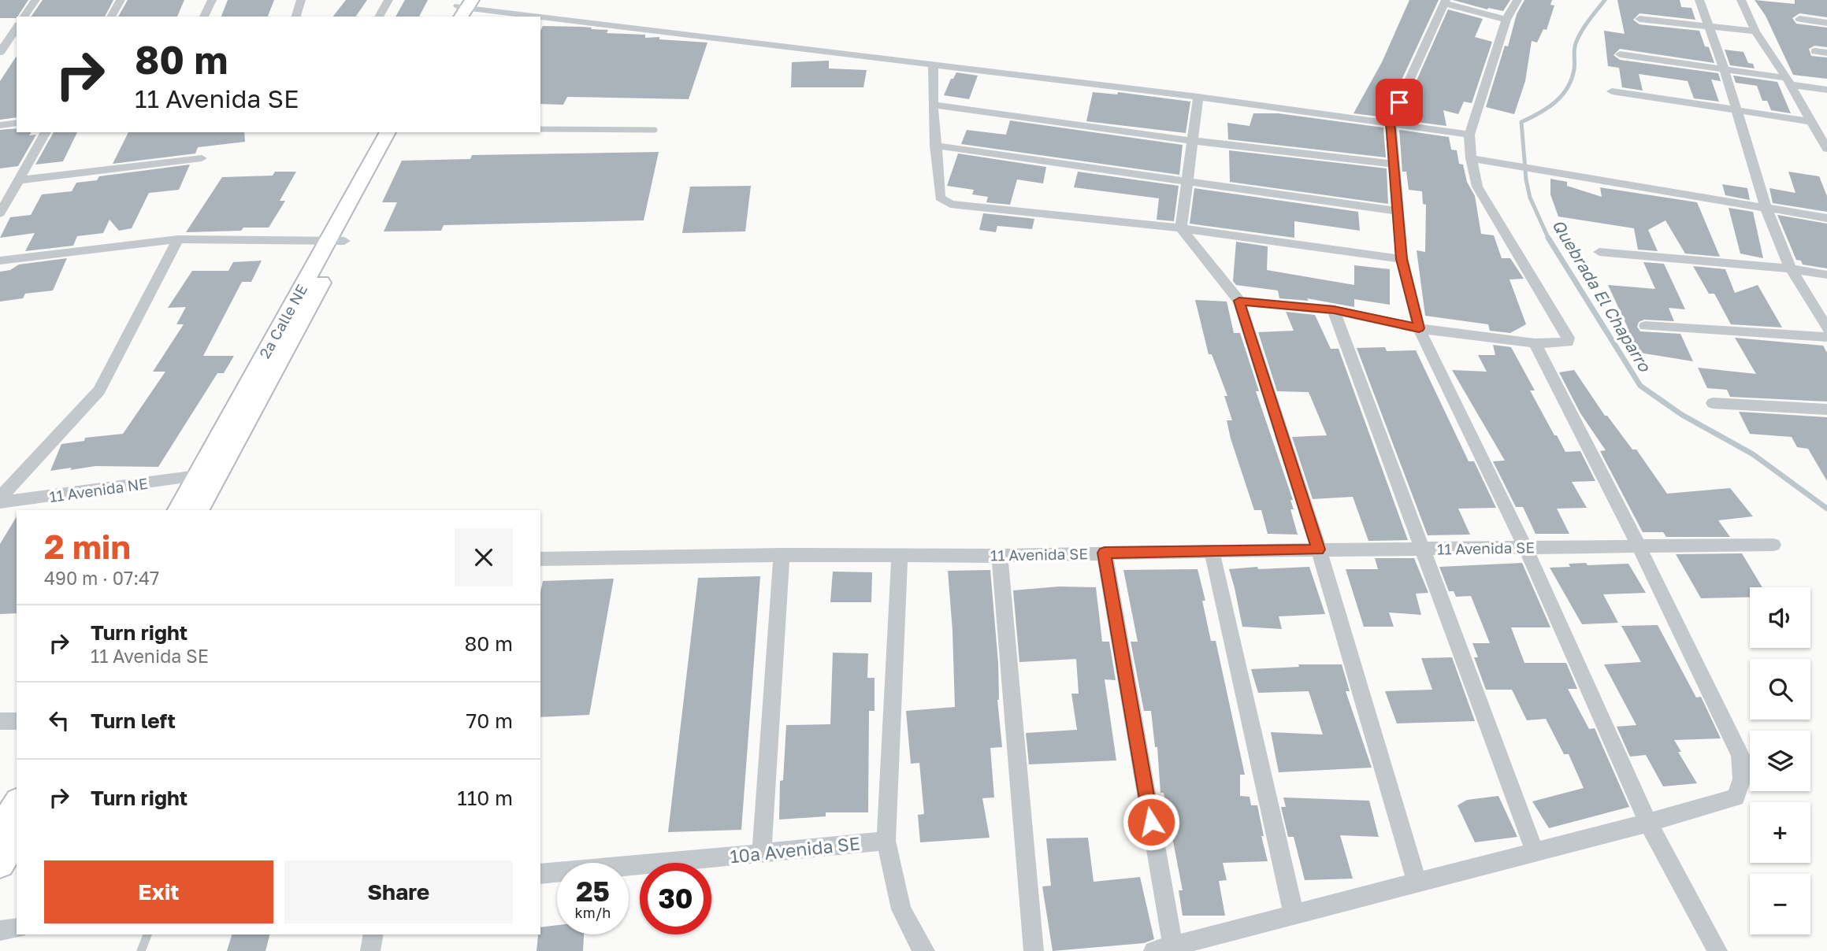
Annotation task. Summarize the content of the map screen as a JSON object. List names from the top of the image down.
{
  "streets": {
    "main road": ["2a Calle NE"],
    "street": ["11 Avenida NE", "11 Avenida SE", "10a Avenida SE"]
  },
  "crossings": [
    ["2a Calle NE", "11 Avenida NE"]
  ],
  "water": ["Quebrada El Chaparro"],
  "page": {
    "turn": ["80 m", "11 Avenida SE"],
    "heading": ["2 min", "490 m · 07:47"],
    "map_buttons": ["+", "−"],
    "list": [
      {
        "name": "Turn right",
        "note": "11 Avenida SE",
        "value": "80 m"
      },
      {
        "name": "Turn left",
        "value": "70 m"
      },
      {
        "name": "Turn right",
        "value": "110 m"
      }
    ],
    "buttons": ["Exit", "Share"],
    "speed": "25 km/h",
    "limit": "30"
  }
}
